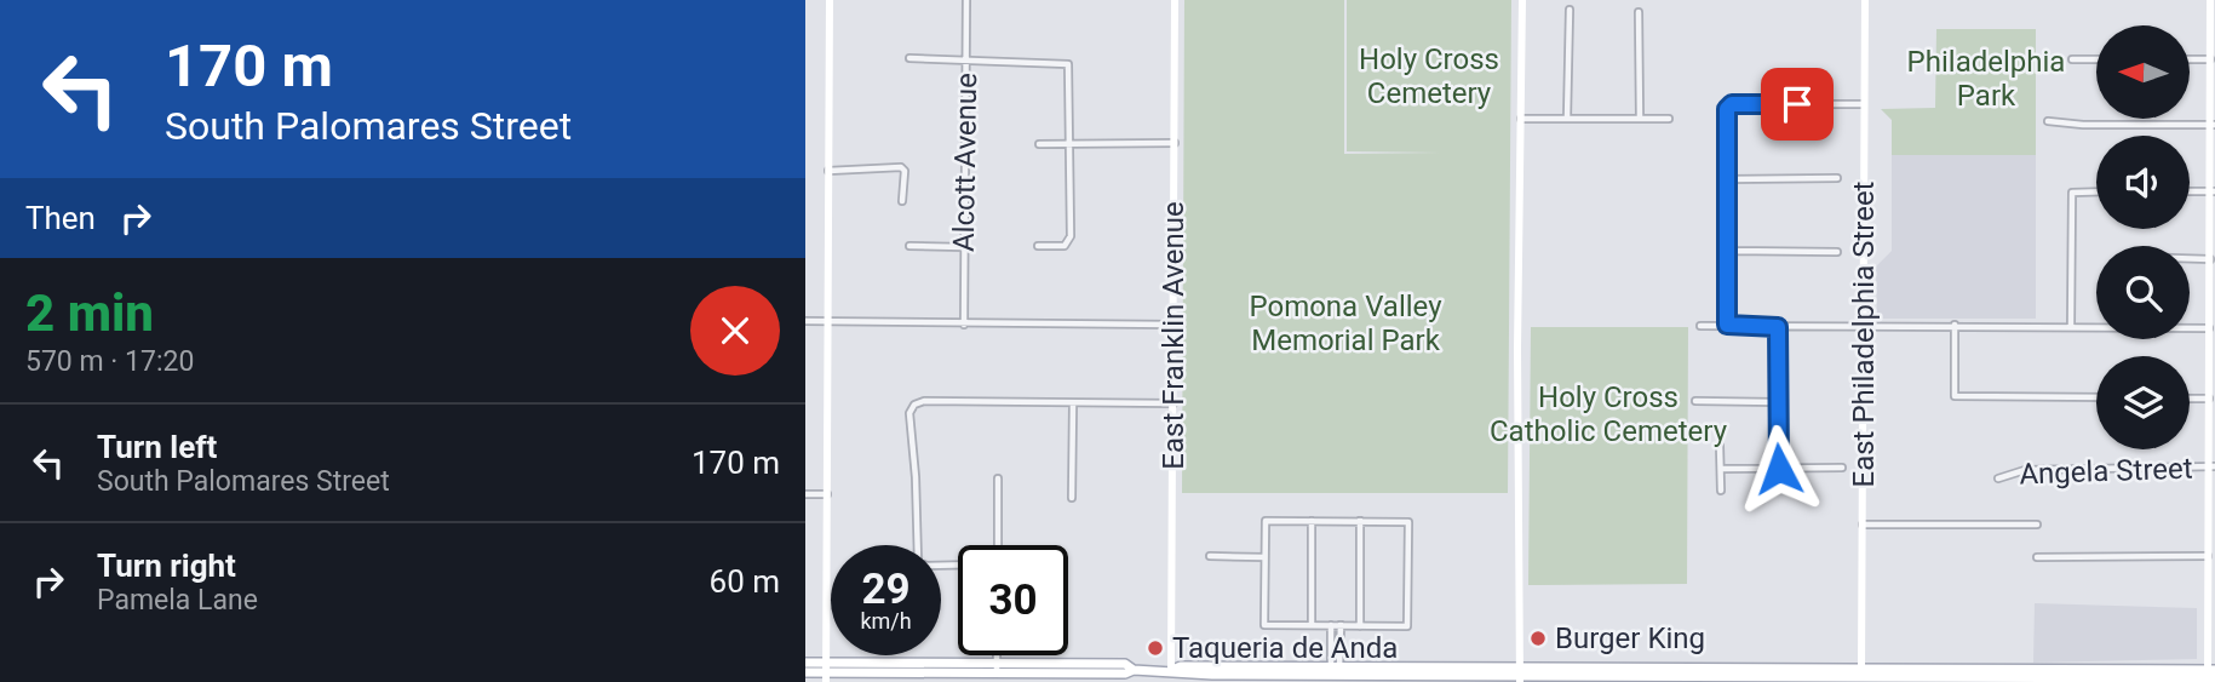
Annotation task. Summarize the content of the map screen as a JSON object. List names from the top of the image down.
{
  "streets": {
    "street": [
      "Alcott Avenue",
      "East Philadelphia Street",
      "East Franklin Avenue",
      "Angela Street"
    ]
  },
  "parks": [
    "Holy Cross Cemetery",
    "Philadelphia Park",
    "Pomona Valley Memorial Park",
    "Holy Cross Catholic Cemetery"
  ],
  "places": ["Burger King", "Taqueria de Anda"],
  "north": "left",
  "page": {
    "turn": ["170 m", "South Palomares Street"],
    "then": "Then",
    "heading": ["2 min", "570 m · 17:20"],
    "list": [
      {
        "name": "Turn left",
        "note": "South Palomares Street",
        "value": "170 m"
      },
      {
        "name": "Turn right",
        "note": "Pamela Lane",
        "value": "60 m"
      }
    ],
    "speed": "29 km/h",
    "limit": "30"
  }
}
